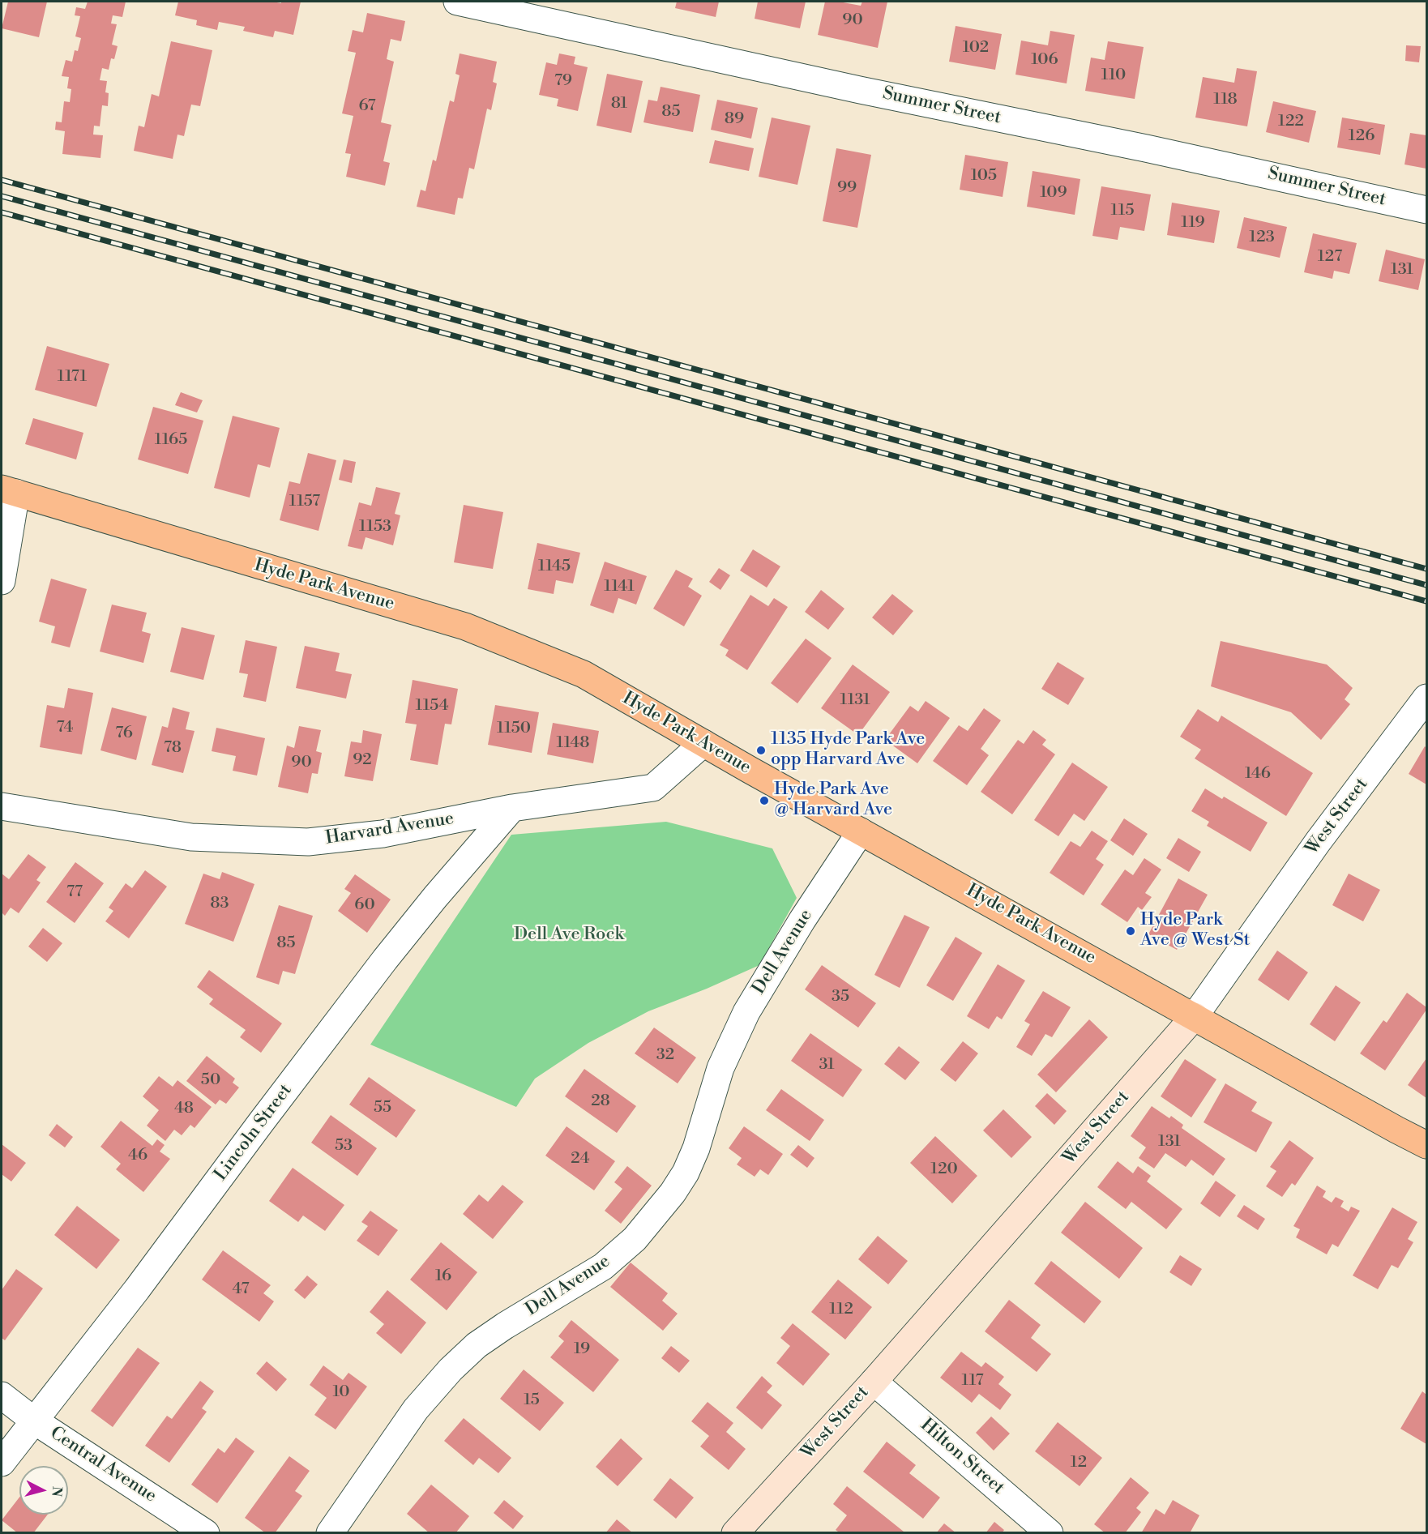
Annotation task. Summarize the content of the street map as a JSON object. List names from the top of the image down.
{
  "streets": {
    "main road": ["Hyde Park Avenue", "West Street"],
    "street": [
      "Summer Street",
      "Harvard Avenue",
      "Dell Avenue",
      "Lincoln Street",
      "Hilton Street",
      "Central Avenue"
    ]
  },
  "crossings": [
    ["Hyde Park Avenue", "West Street"],
    ["Hyde Park Avenue", "Harvard Avenue"],
    ["Hyde Park Avenue", "Dell Avenue"],
    ["West Street", "Hilton Street"],
    ["Harvard Avenue", "Lincoln Street"],
    ["Lincoln Street", "Central Avenue"]
  ],
  "parks": ["Dell Ave Rock"],
  "places": ["1135 Hyde Park Ave opp Harvard Ave", "Hyde Park Ave @ Harvard Ave", "Hyde Park Ave @ West St"],
  "house_numbers": [
    "90",
    "102",
    "106",
    "110",
    "79",
    "118",
    "81",
    "67",
    "85",
    "89",
    "122",
    "126",
    "105",
    "99",
    "109",
    "115",
    "119",
    "123",
    "127",
    "131",
    "1171",
    "1165",
    "1157",
    "1153",
    "1145",
    "1141",
    "1131",
    "1154",
    "74",
    "1150",
    "76",
    "1148",
    "78",
    "92",
    "90",
    "146",
    "77",
    "83",
    "60",
    "85",
    "35",
    "32",
    "31",
    "50",
    "28",
    "55",
    "48",
    "131",
    "53",
    "46",
    "24",
    "120",
    "16",
    "47",
    "112",
    "19",
    "117",
    "10",
    "15",
    "12"
  ],
  "north": "right"
}
